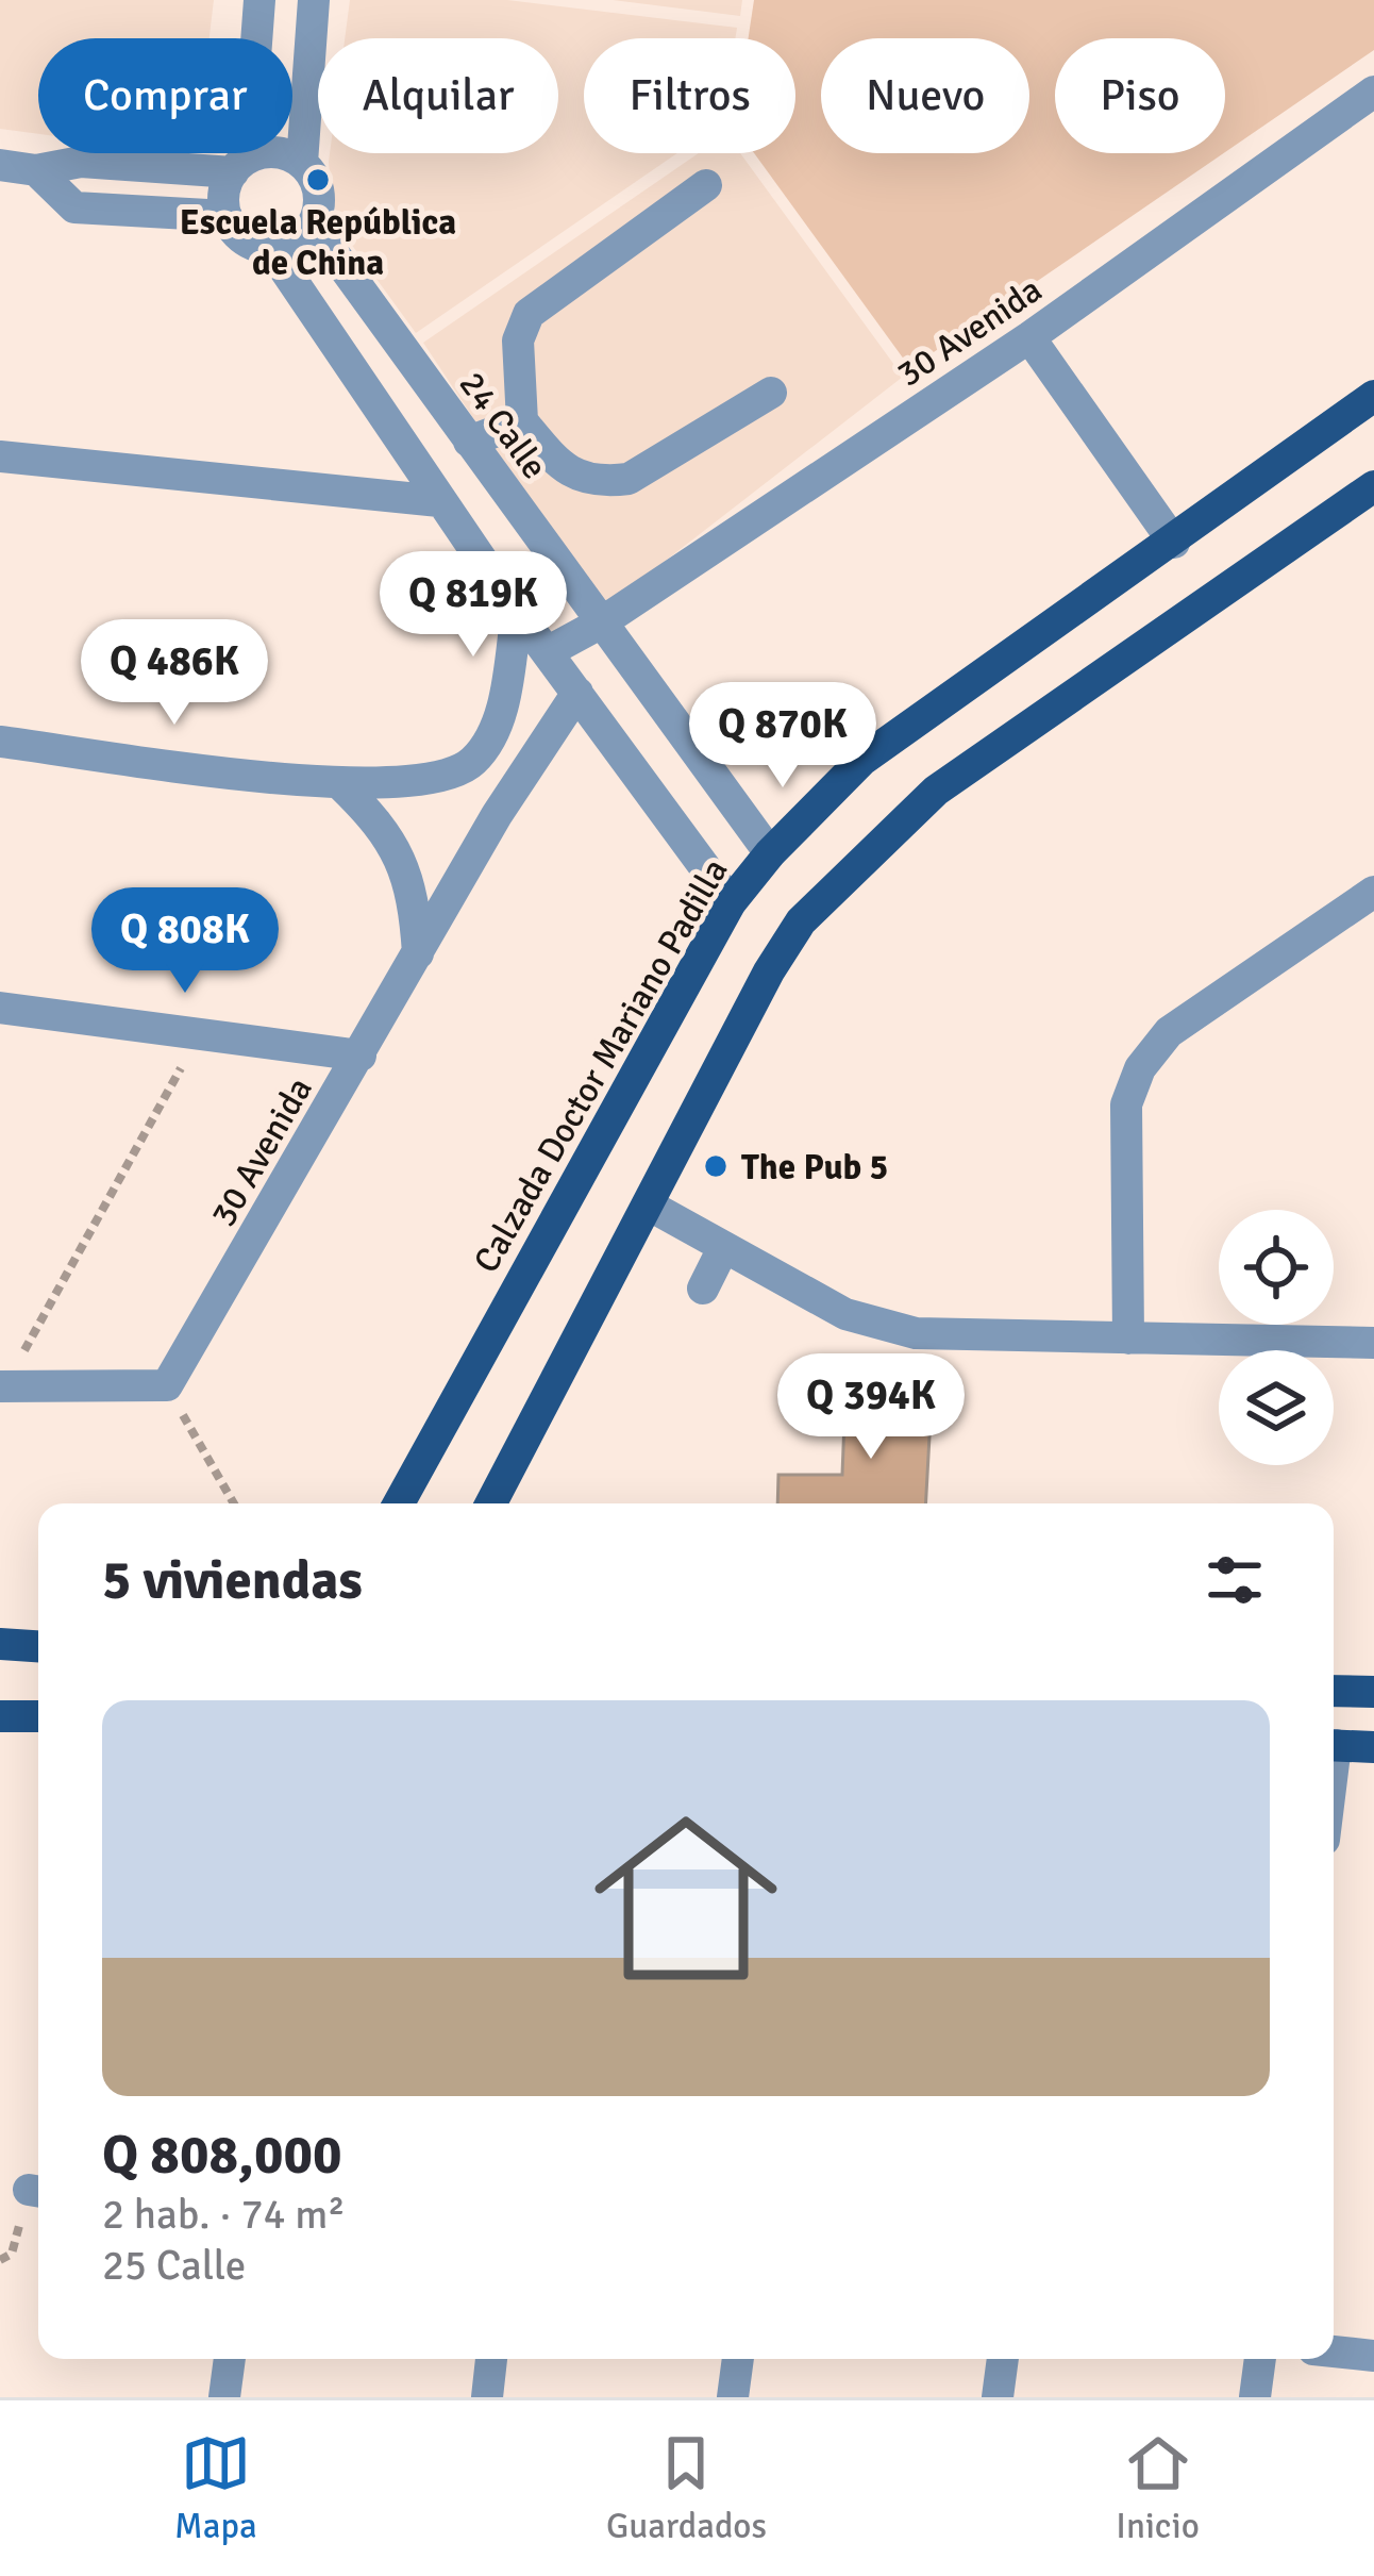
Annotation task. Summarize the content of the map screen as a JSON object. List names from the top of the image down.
{
  "streets": {
    "main road": ["Calzada Doctor Mariano Padilla"],
    "street": ["30 Avenida", "24 Calle"]
  },
  "crossings": [
    ["30 Avenida", "24 Calle"],
    ["24 Calle", "Calzada Doctor Mariano Padilla"]
  ],
  "places": ["Escuela República de China", "The Pub 5"],
  "page": {
    "chip": [
      "Comprar",
      "Alquilar",
      "Filtros",
      "Nuevo",
      "Piso"
    ],
    "price": [
      "Q 819K",
      "Q 486K",
      "Q 870K",
      "Q 808K",
      "Q 394K"
    ],
    "heading": "5 viviendas",
    "list": [
      {
        "name": "Q 808,000",
        "note": "2 hab. · 74 m² · 25 Calle"
      }
    ],
    "tabs": ["Mapa", "Guardados", "Inicio"]
  }
}
